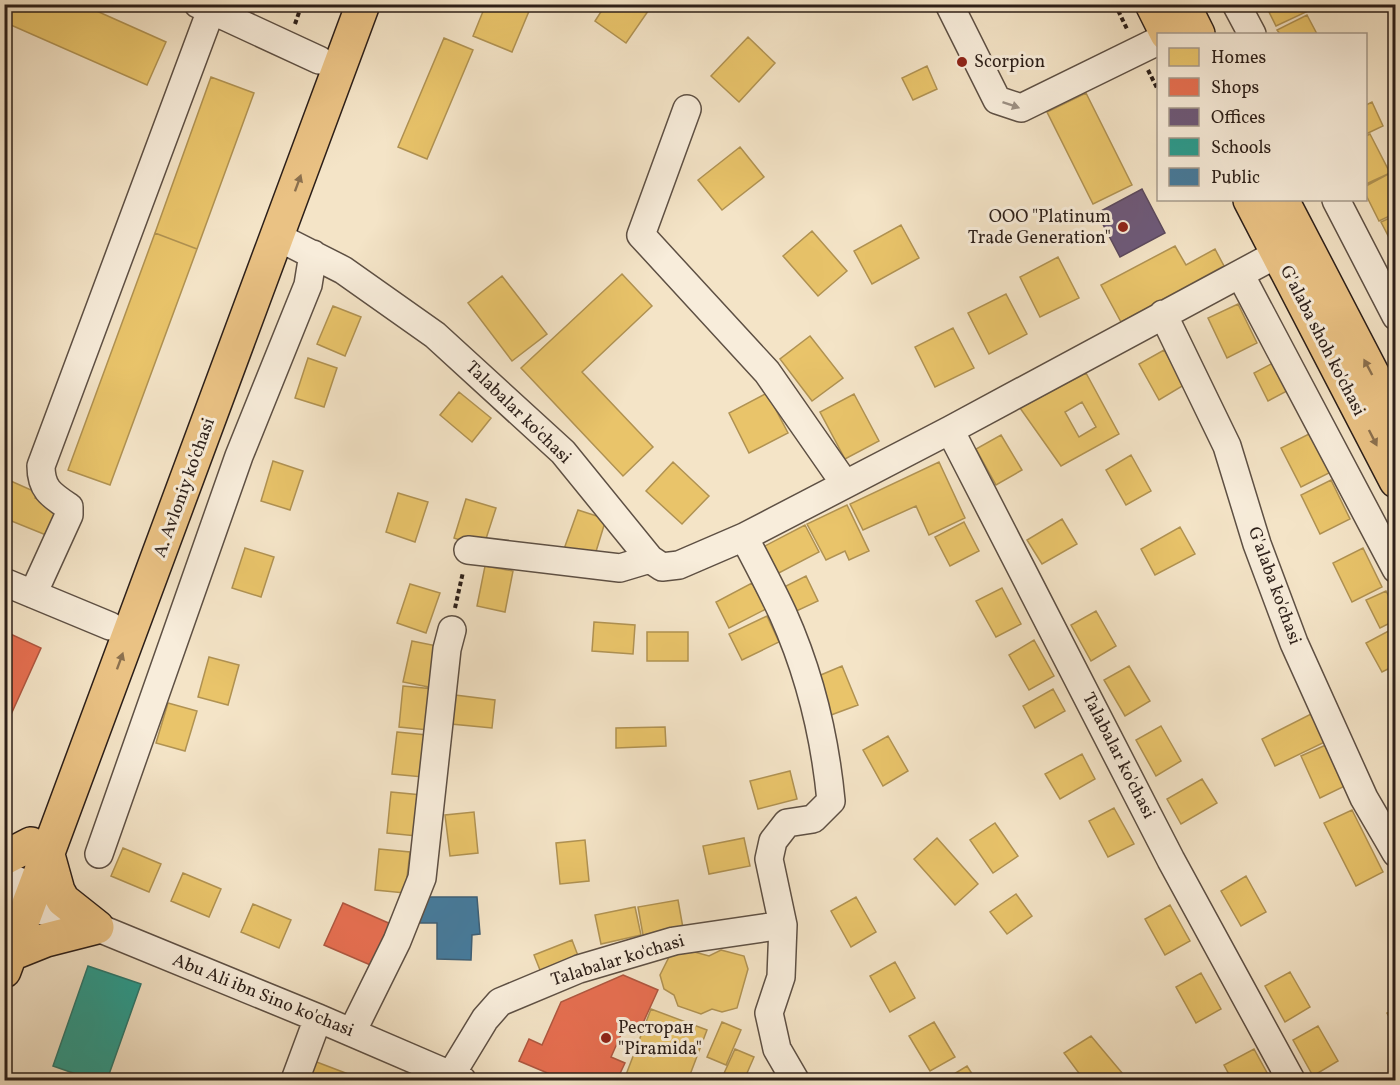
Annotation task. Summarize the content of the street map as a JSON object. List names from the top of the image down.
{
  "streets": {
    "main road": ["G'alaba shoh ko'chasi", "A. Avloniy ko'chasi"],
    "street": ["Talabalar ko'chasi", "G'alaba ko'chasi", "Abu Ali ibn Sino ko'chasi"]
  },
  "crossings": [
    ["Talabalar ko'chasi", "A. Avloniy ko'chasi"],
    ["Talabalar ko'chasi", "Abu Ali ibn Sino ko'chasi"],
    ["A. Avloniy ko'chasi", "Abu Ali ibn Sino ko'chasi"]
  ],
  "places": ["Scorpion", "OOO \"Platinum Trade Generation\"", "Ресторан \"Piramida\""],
  "legend": [
    "Homes",
    "Shops",
    "Offices",
    "Schools",
    "Public"
  ]
}
